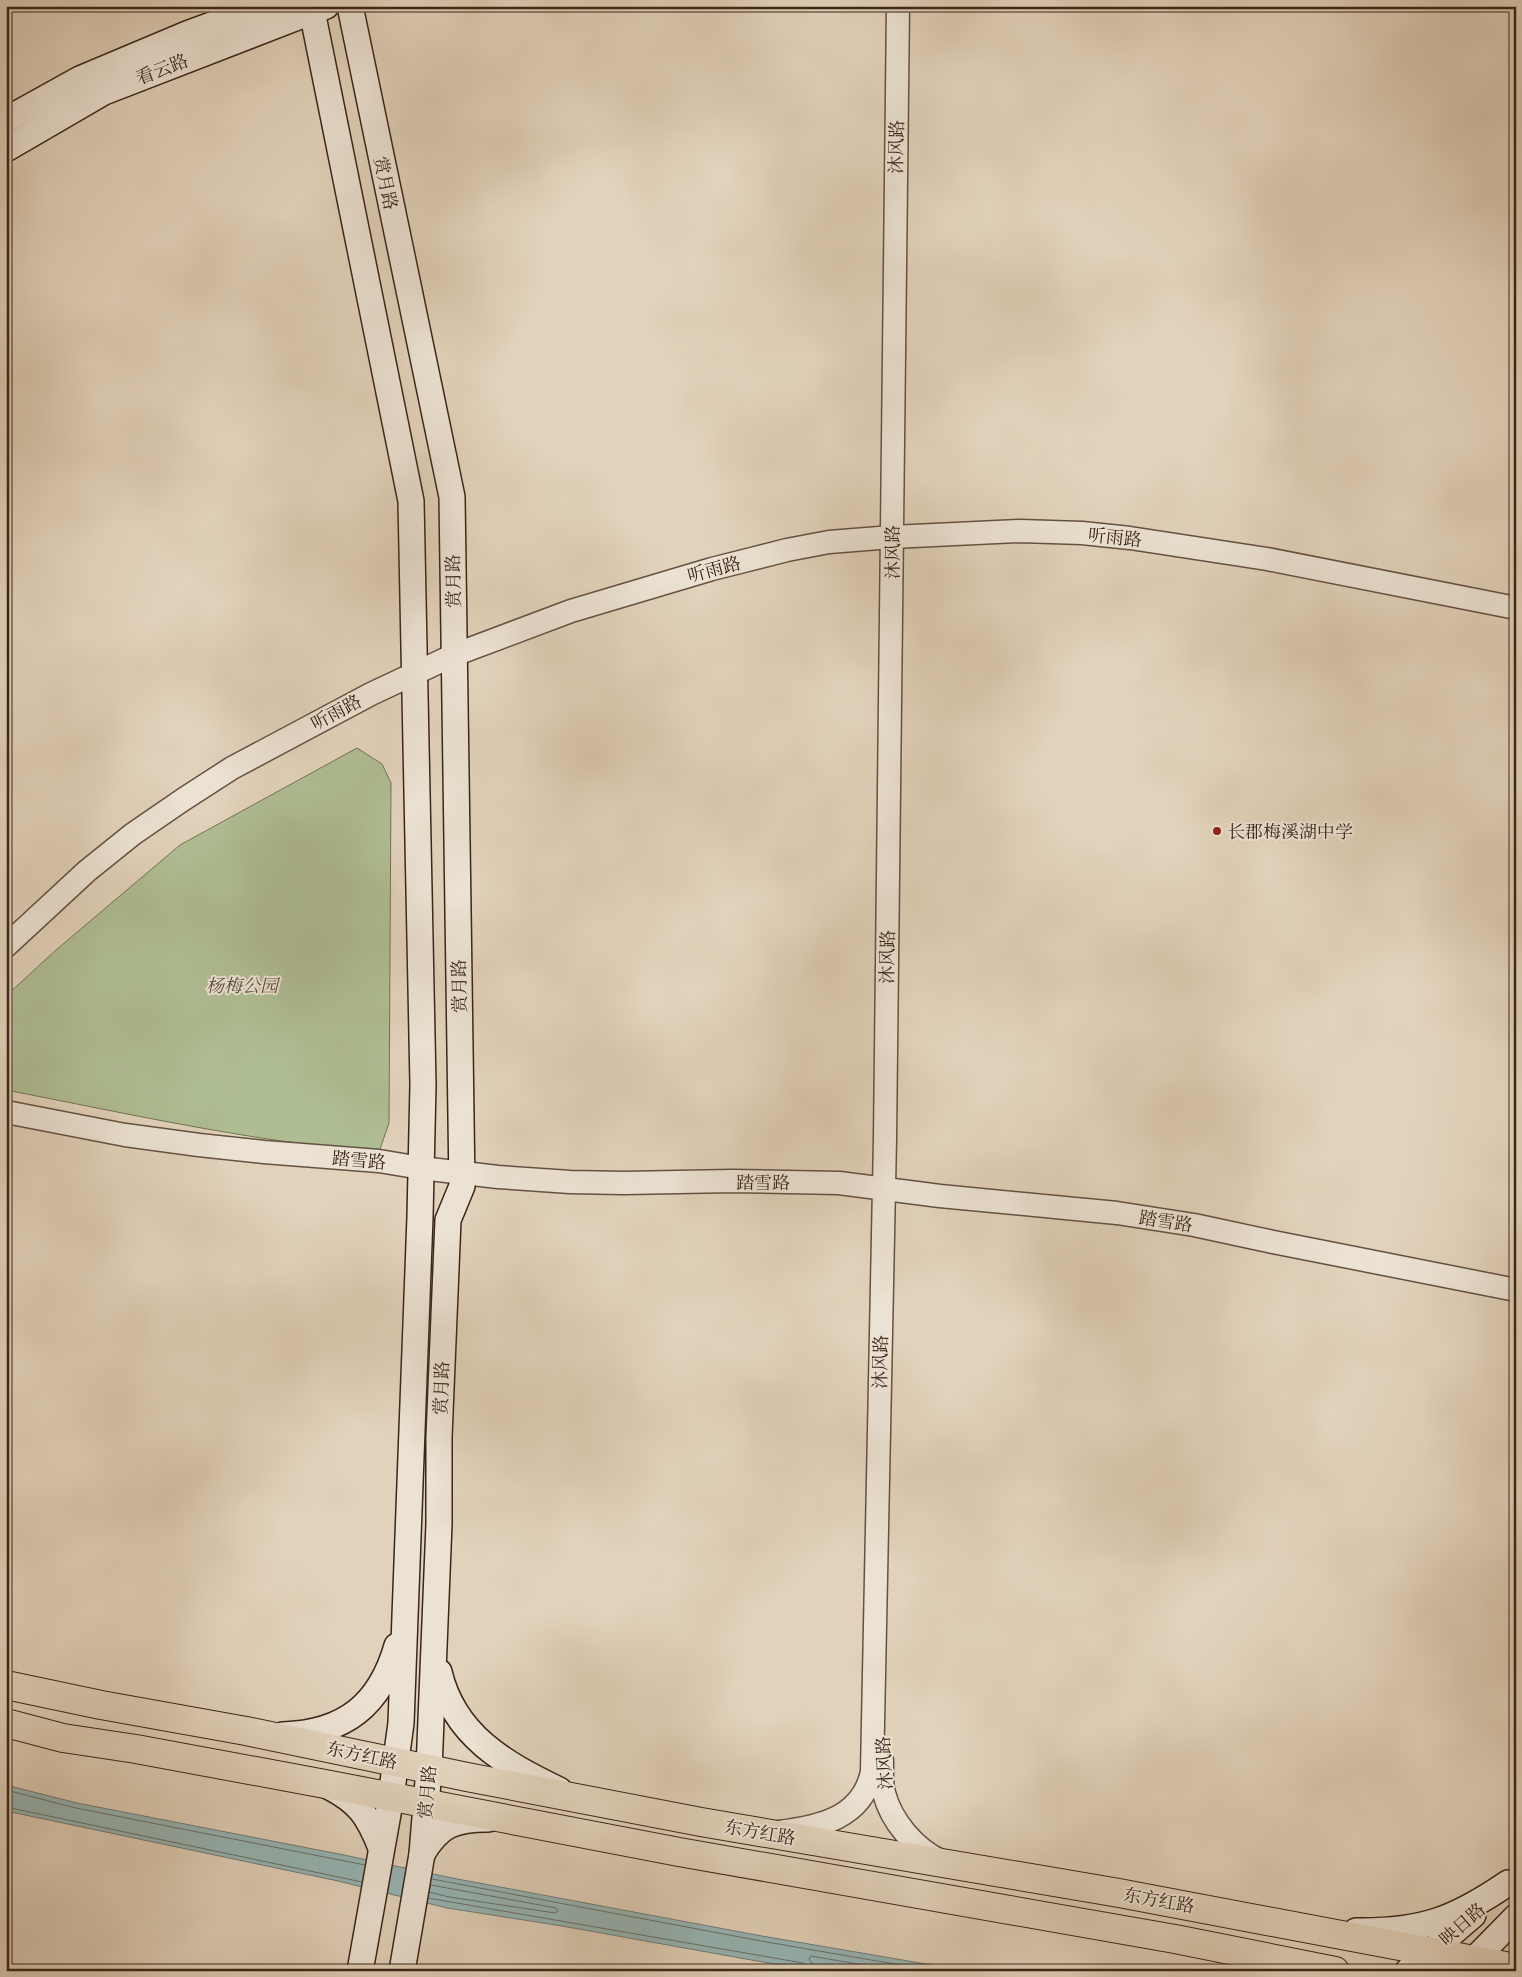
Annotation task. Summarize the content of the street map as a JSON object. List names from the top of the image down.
{
  "streets": {
    "main road": [
      "看云路",
      "赏月路",
      "东方红路",
      "映日路"
    ],
    "street": ["沐风路", "听雨路", "踏雪路"]
  },
  "crossings": [
    ["看云路", "赏月路"],
    ["沐风路", "听雨路"],
    ["沐风路", "踏雪路"],
    ["沐风路", "东方红路"],
    ["赏月路", "听雨路"],
    ["赏月路", "踏雪路"],
    ["赏月路", "东方红路"],
    ["东方红路", "映日路"]
  ],
  "parks": ["杨梅公园"],
  "places": ["长郡梅溪湖中学"]
}
